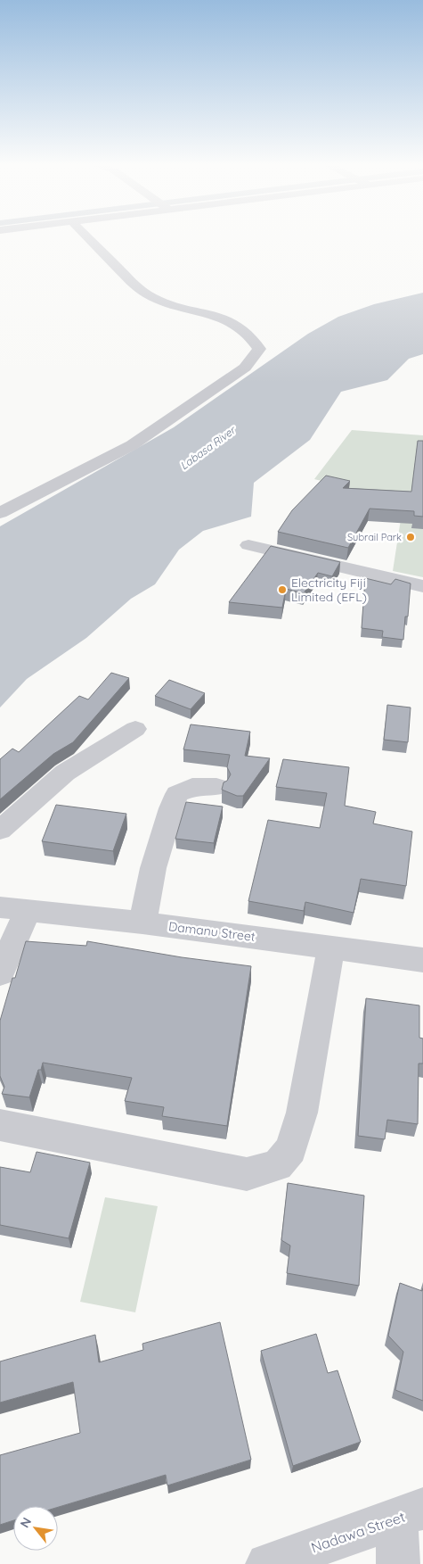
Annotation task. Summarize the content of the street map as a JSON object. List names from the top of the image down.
{
  "streets": {
    "street": ["Damanu Street", "Nadawa Street"]
  },
  "water": ["Labasa River"],
  "places": ["Subrail Park", "Electricity Fiji Limited (EFL)"],
  "north": "top left"
}
